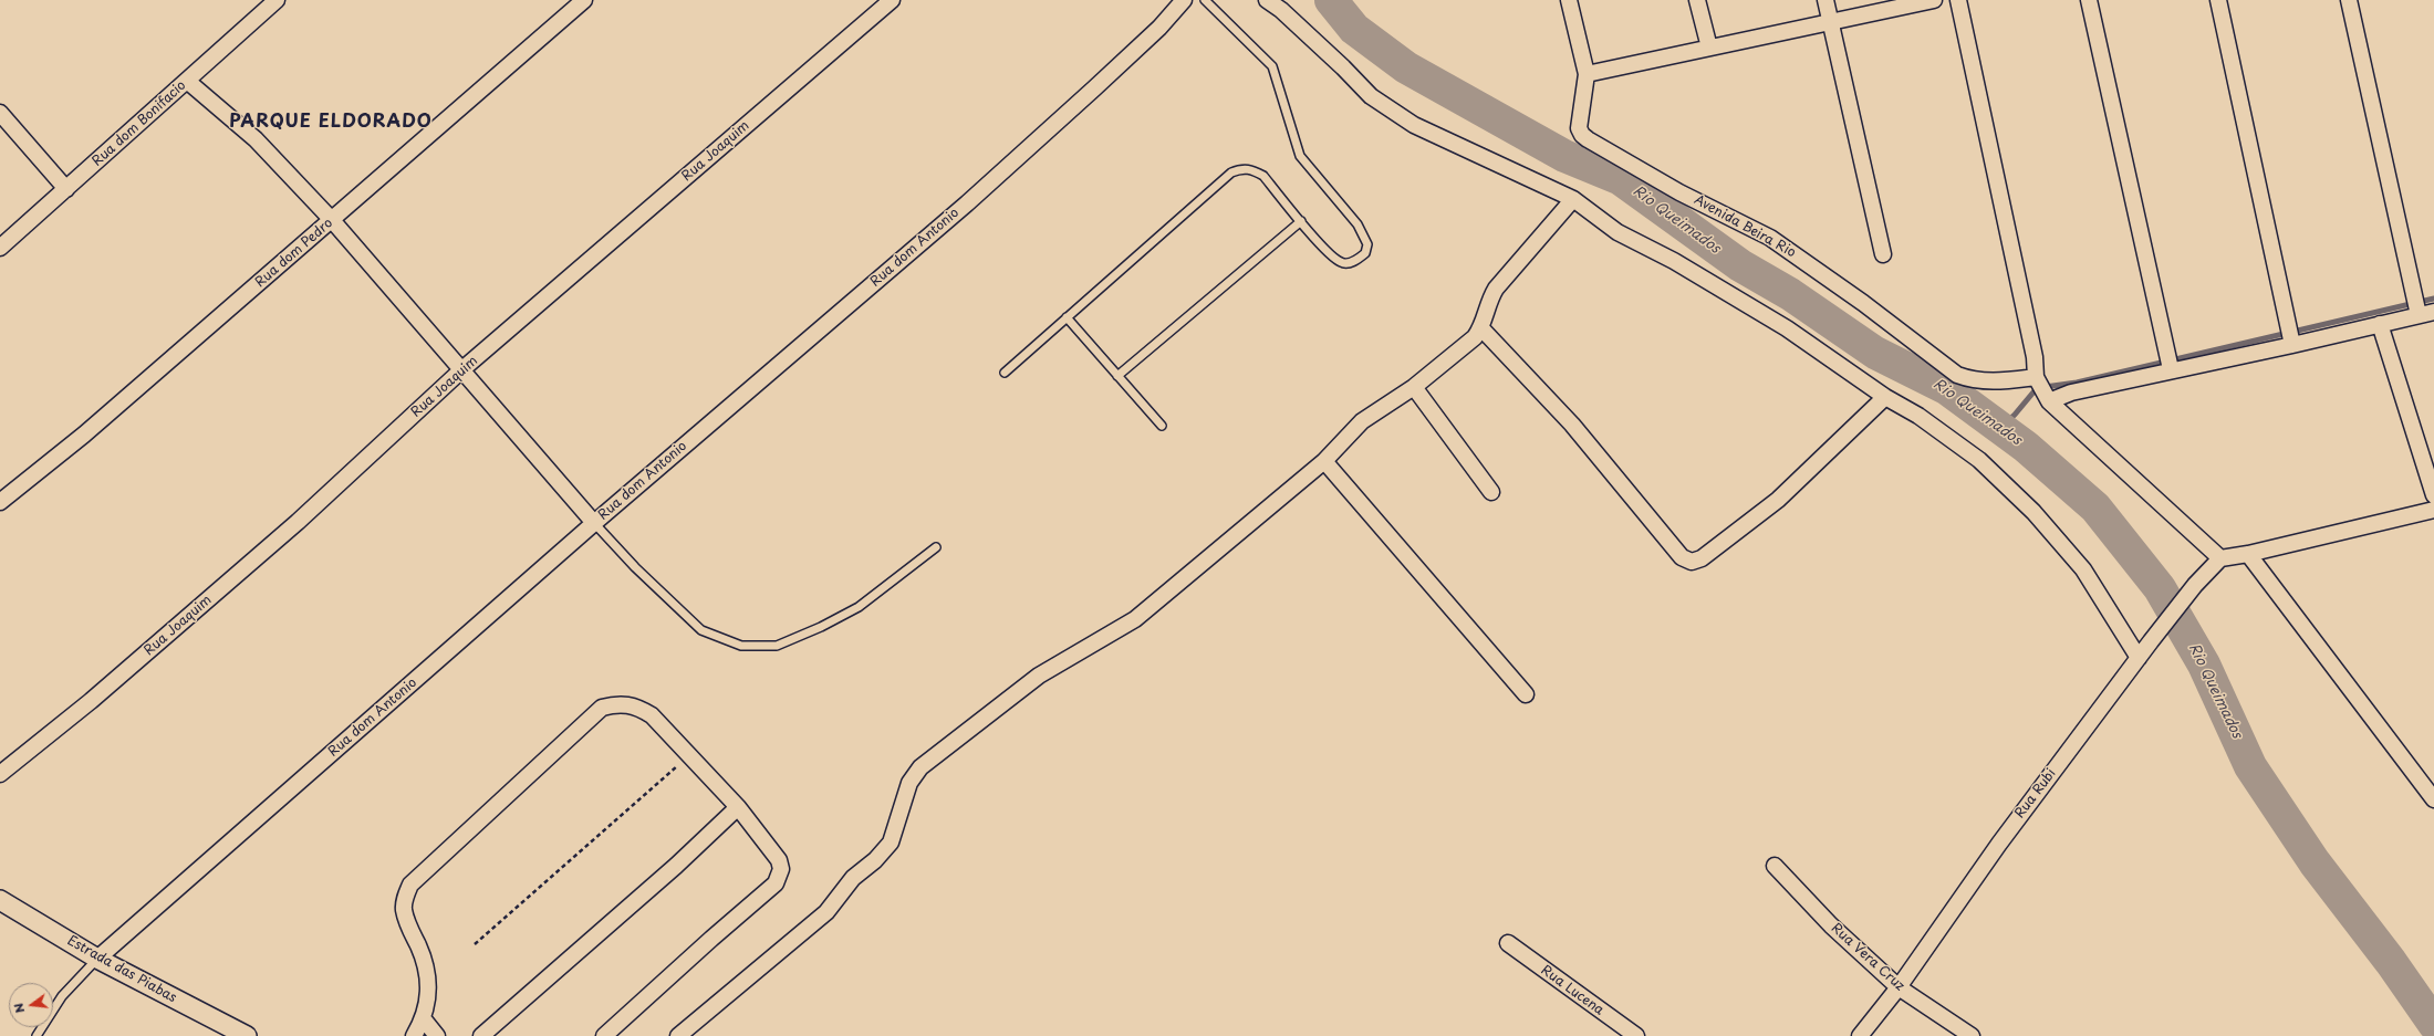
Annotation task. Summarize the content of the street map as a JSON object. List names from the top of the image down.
{
  "streets": {
    "street": [
      "Rua dom Bonifacio",
      "Rua Joaquim",
      "Avenida Beira Rio",
      "Rua dom Antonio",
      "Rua dom Pedro",
      "Rua Rubi",
      "Rua Vera Cruz",
      "Estrada das Piabas",
      "Rua Lucena"
    ]
  },
  "crossings": [
    ["Rua dom Antonio", "Estrada das Piabas"],
    ["Rua Rubi", "Rua Vera Cruz"]
  ],
  "districts": ["PARQUE ELDORADO"],
  "water": ["Rio Queimados"],
  "north": "left"
}
